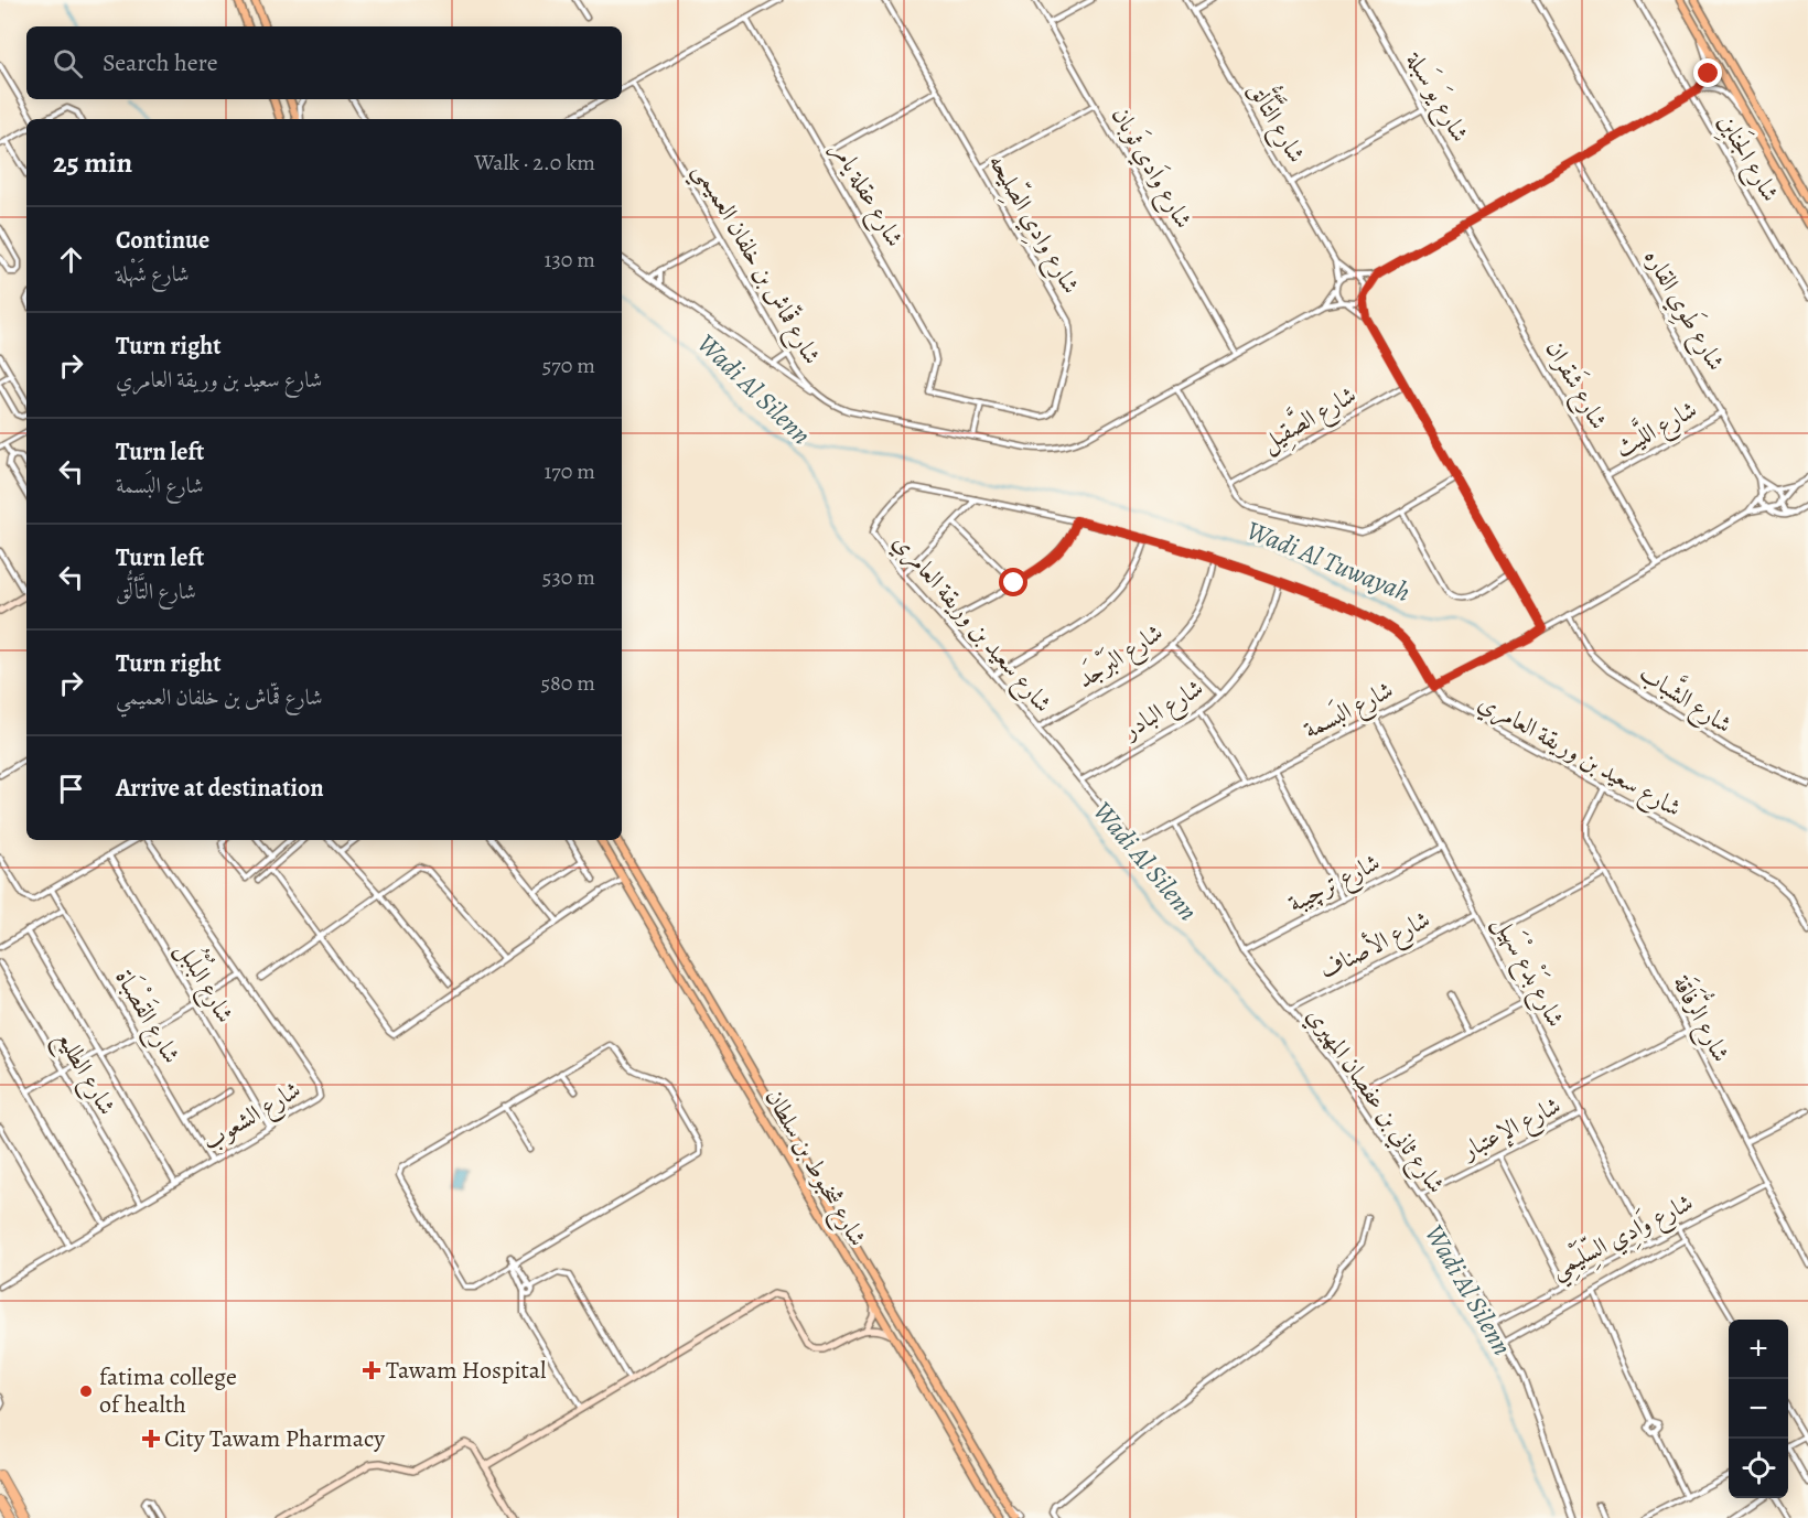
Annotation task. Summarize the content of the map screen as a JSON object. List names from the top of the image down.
{
  "streets": {
    "main road": ["شارع شخبوط بن سلطان"],
    "street": [
      "شارع يَو سَبلة",
      "شارع التَّألُّق",
      "شارع الجَنايِن",
      "شارع واَدي ثَوبان",
      "شارع عقلة يامر",
      "شارع وادِي الصِّليحه",
      "شارع قمّاش بن خلفان العميمي",
      "شارع طَوِي القاره",
      "شارع شَقران",
      "شارع الصَّقِيل",
      "شارع اللَّيث",
      "شارع سعيد بن وريقة العامري",
      "شارع البَرْجَد",
      "شارع الشَّباب",
      "شارع البادر",
      "شارع البَسمة",
      "شارع ترچيبة",
      "شارع الأصناف",
      "شارع بَدْع سْهَيل",
      "شارع البُلْبُل",
      "شارع القَصْبَاة",
      "شارع الرُّفَاقَة",
      "شارع الطليع",
      "شارع ثاني بن عفصان المهيري",
      "شارع الشعوب",
      "شارع الإعتبار",
      "شارع وَادِي السِّلَيْمِي"
    ]
  },
  "crossings": [
    ["شارع التَّألُّق", "شارع قمّاش بن خلفان العميمي"],
    ["شارع واَدي ثَوبان", "شارع قمّاش بن خلفان العميمي"],
    ["شارع عقلة يامر", "شارع وادِي الصِّليحه"],
    ["شارع طَوِي القاره", "شارع اللَّيث"],
    ["شارع طَوِي القاره", "شارع البَسمة"],
    ["شارع شَقران", "شارع اللَّيث"],
    ["شارع شَقران", "شارع البَسمة"],
    ["شارع سعيد بن وريقة العامري", "شارع البَرْجَد"],
    ["شارع سعيد بن وريقة العامري", "شارع البادر"],
    ["شارع سعيد بن وريقة العامري", "شارع البَسمة"],
    ["شارع سعيد بن وريقة العامري", "شارع الرُّفَاقَة"],
    ["شارع الشَّباب", "شارع البَسمة"],
    ["شارع البَسمة", "شارع بَدْع سْهَيل"],
    ["شارع البَسمة", "شارع ثاني بن عفصان المهيري"],
    ["شارع ترچيبة", "شارع بَدْع سْهَيل"],
    ["شارع ترچيبة", "شارع ثاني بن عفصان المهيري"],
    ["شارع الأصناف", "شارع بَدْع سْهَيل"],
    ["شارع الأصناف", "شارع ثاني بن عفصان المهيري"],
    ["شارع بَدْع سْهَيل", "شارع الإعتبار"],
    ["شارع بَدْع سْهَيل", "شارع وَادِي السِّلَيْمِي"],
    ["شارع البُلْبُل", "شارع الشعوب"],
    ["شارع القَصْبَاة", "شارع الشعوب"],
    ["شارع الرُّفَاقَة", "شارع وَادِي السِّلَيْمِي"],
    ["شارع الطليع", "شارع الشعوب"],
    ["شارع ثاني بن عفصان المهيري", "شارع الإعتبار"],
    ["شارع ثاني بن عفصان المهيري", "شارع وَادِي السِّلَيْمِي"]
  ],
  "water": ["Wadi Al Silenn", "Wadi Al Tuwayah"],
  "places": {
    "health": ["Tawam Hospital", "City Tawam Pharmacy"],
    "other": ["fatima college of health"]
  },
  "page": {
    "search": "Search here",
    "heading": ["25 min", "Walk · 2.0 km"],
    "list": [
      ["Continue", "شارع شَهْلة", "130 m"],
      ["Turn right", "شارع سعيد بن وريقة العامري", "570 m"],
      ["Turn left", "شارع البَسمة", "170 m"],
      ["Turn left", "شارع التَّألُّق", "530 m"],
      ["Turn right", "شارع قمّاش بن خلفان العميمي", "580 m"],
      "Arrive at destination"
    ],
    "map_buttons": ["+", "−"]
  }
}
